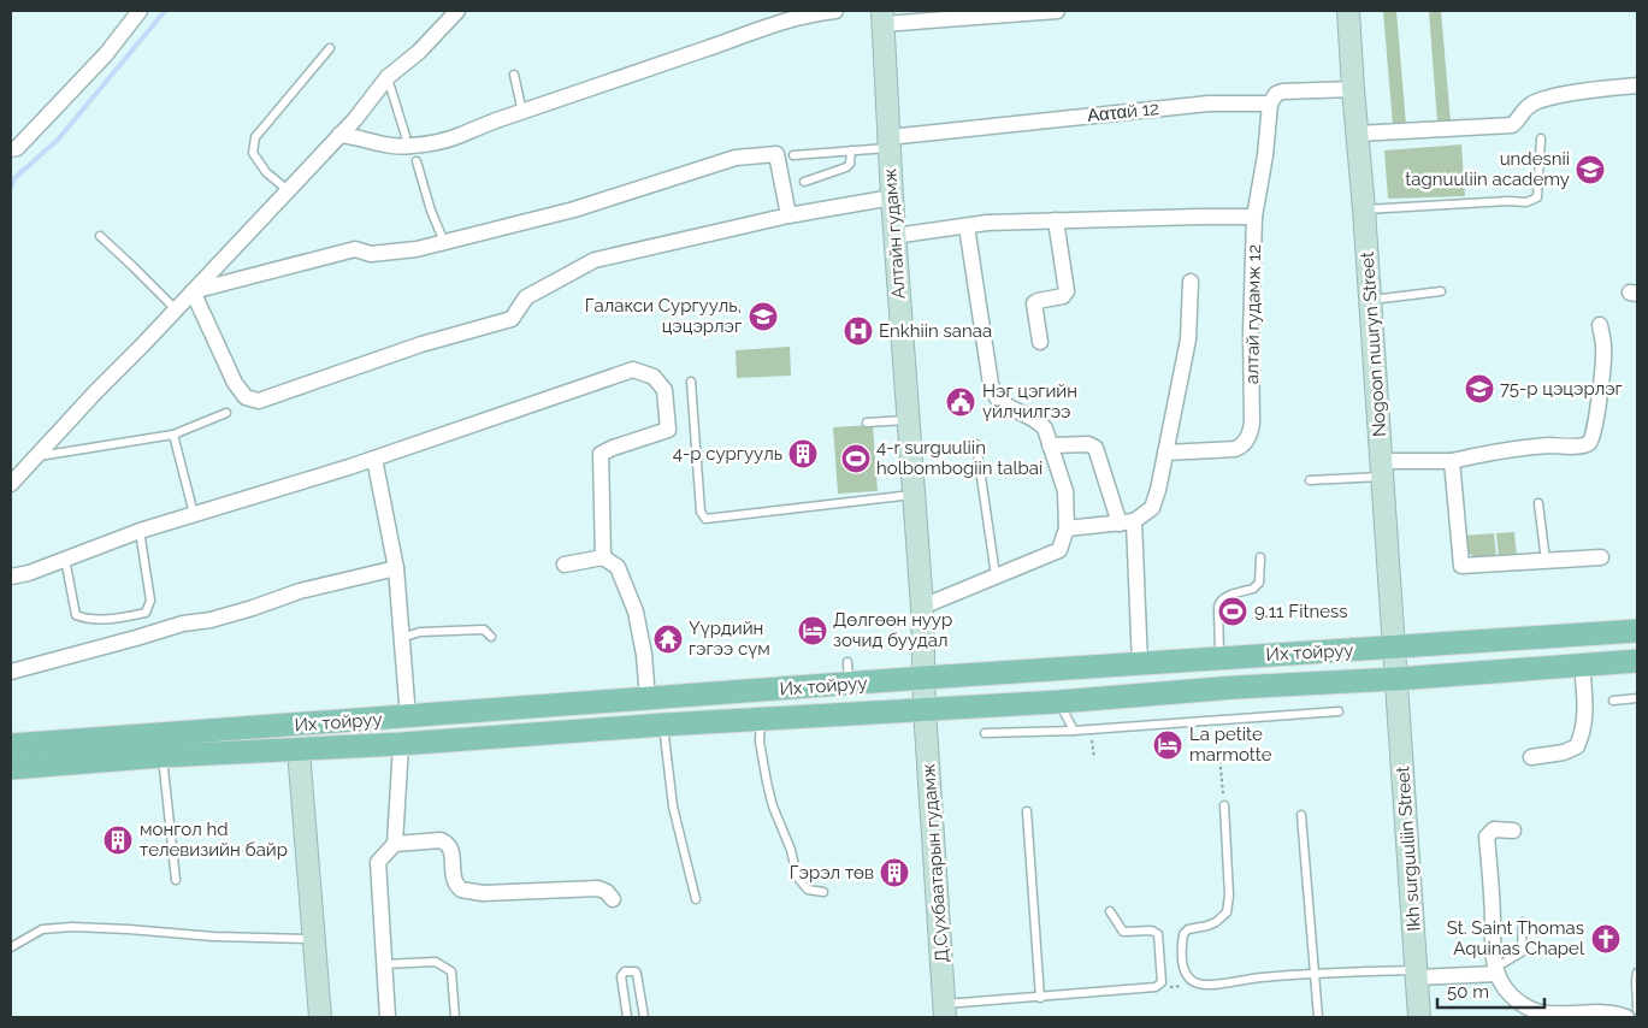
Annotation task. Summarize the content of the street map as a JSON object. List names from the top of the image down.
{
  "streets": {
    "main road": [
      "Алтайн гудамж",
      "Nogoon nuuryn Street",
      "Их тойруу",
      "Ikh surguuliin Street",
      "Д.Сүхбаатарын гудамж"
    ],
    "street": ["Ααταй 12", "алтай гудамж 12"]
  },
  "crossings": [
    ["Ααταй 12", "Алтайн гудамж"],
    ["Ααταй 12", "алтай гудамж 12"],
    ["Ααταй 12", "Nogoon nuuryn Street"],
    ["Алтайн гудамж", "Их тойруу"],
    ["Алтайн гудамж", "Д.Сүхбаатарын гудамж"],
    ["Nogoon nuuryn Street", "Их тойруу"],
    ["Nogoon nuuryn Street", "Ikh surguuliin Street"],
    ["Их тойруу", "Ikh surguuliin Street"],
    ["Их тойруу", "Д.Сүхбаатарын гудамж"]
  ],
  "places": {
    "school or university": ["undesnii tagnuuliin academy", "Галакси Сургууль, цэцэрлэг", "75-р цэцэрлэг"],
    "hospital": ["Enkhiin sanaa"],
    "public building": ["Нэг цэгийн үйлчилгээ"],
    "building": ["4-р сургууль", "монгол hd телевизийн байр", "Гэрэл төв"],
    "sports": ["4-r surguuliin holbombogiin talbai", "9.11 Fitness"],
    "hotel": ["Дөлгөөн нуур зочид буудал", "La petite marmotte"],
    "temple": ["Үүрдийн гэгээ сүм"],
    "church": ["St. Saint Thomas Aquinas Chapel"]
  },
  "scale_bar": "50 m"
}
